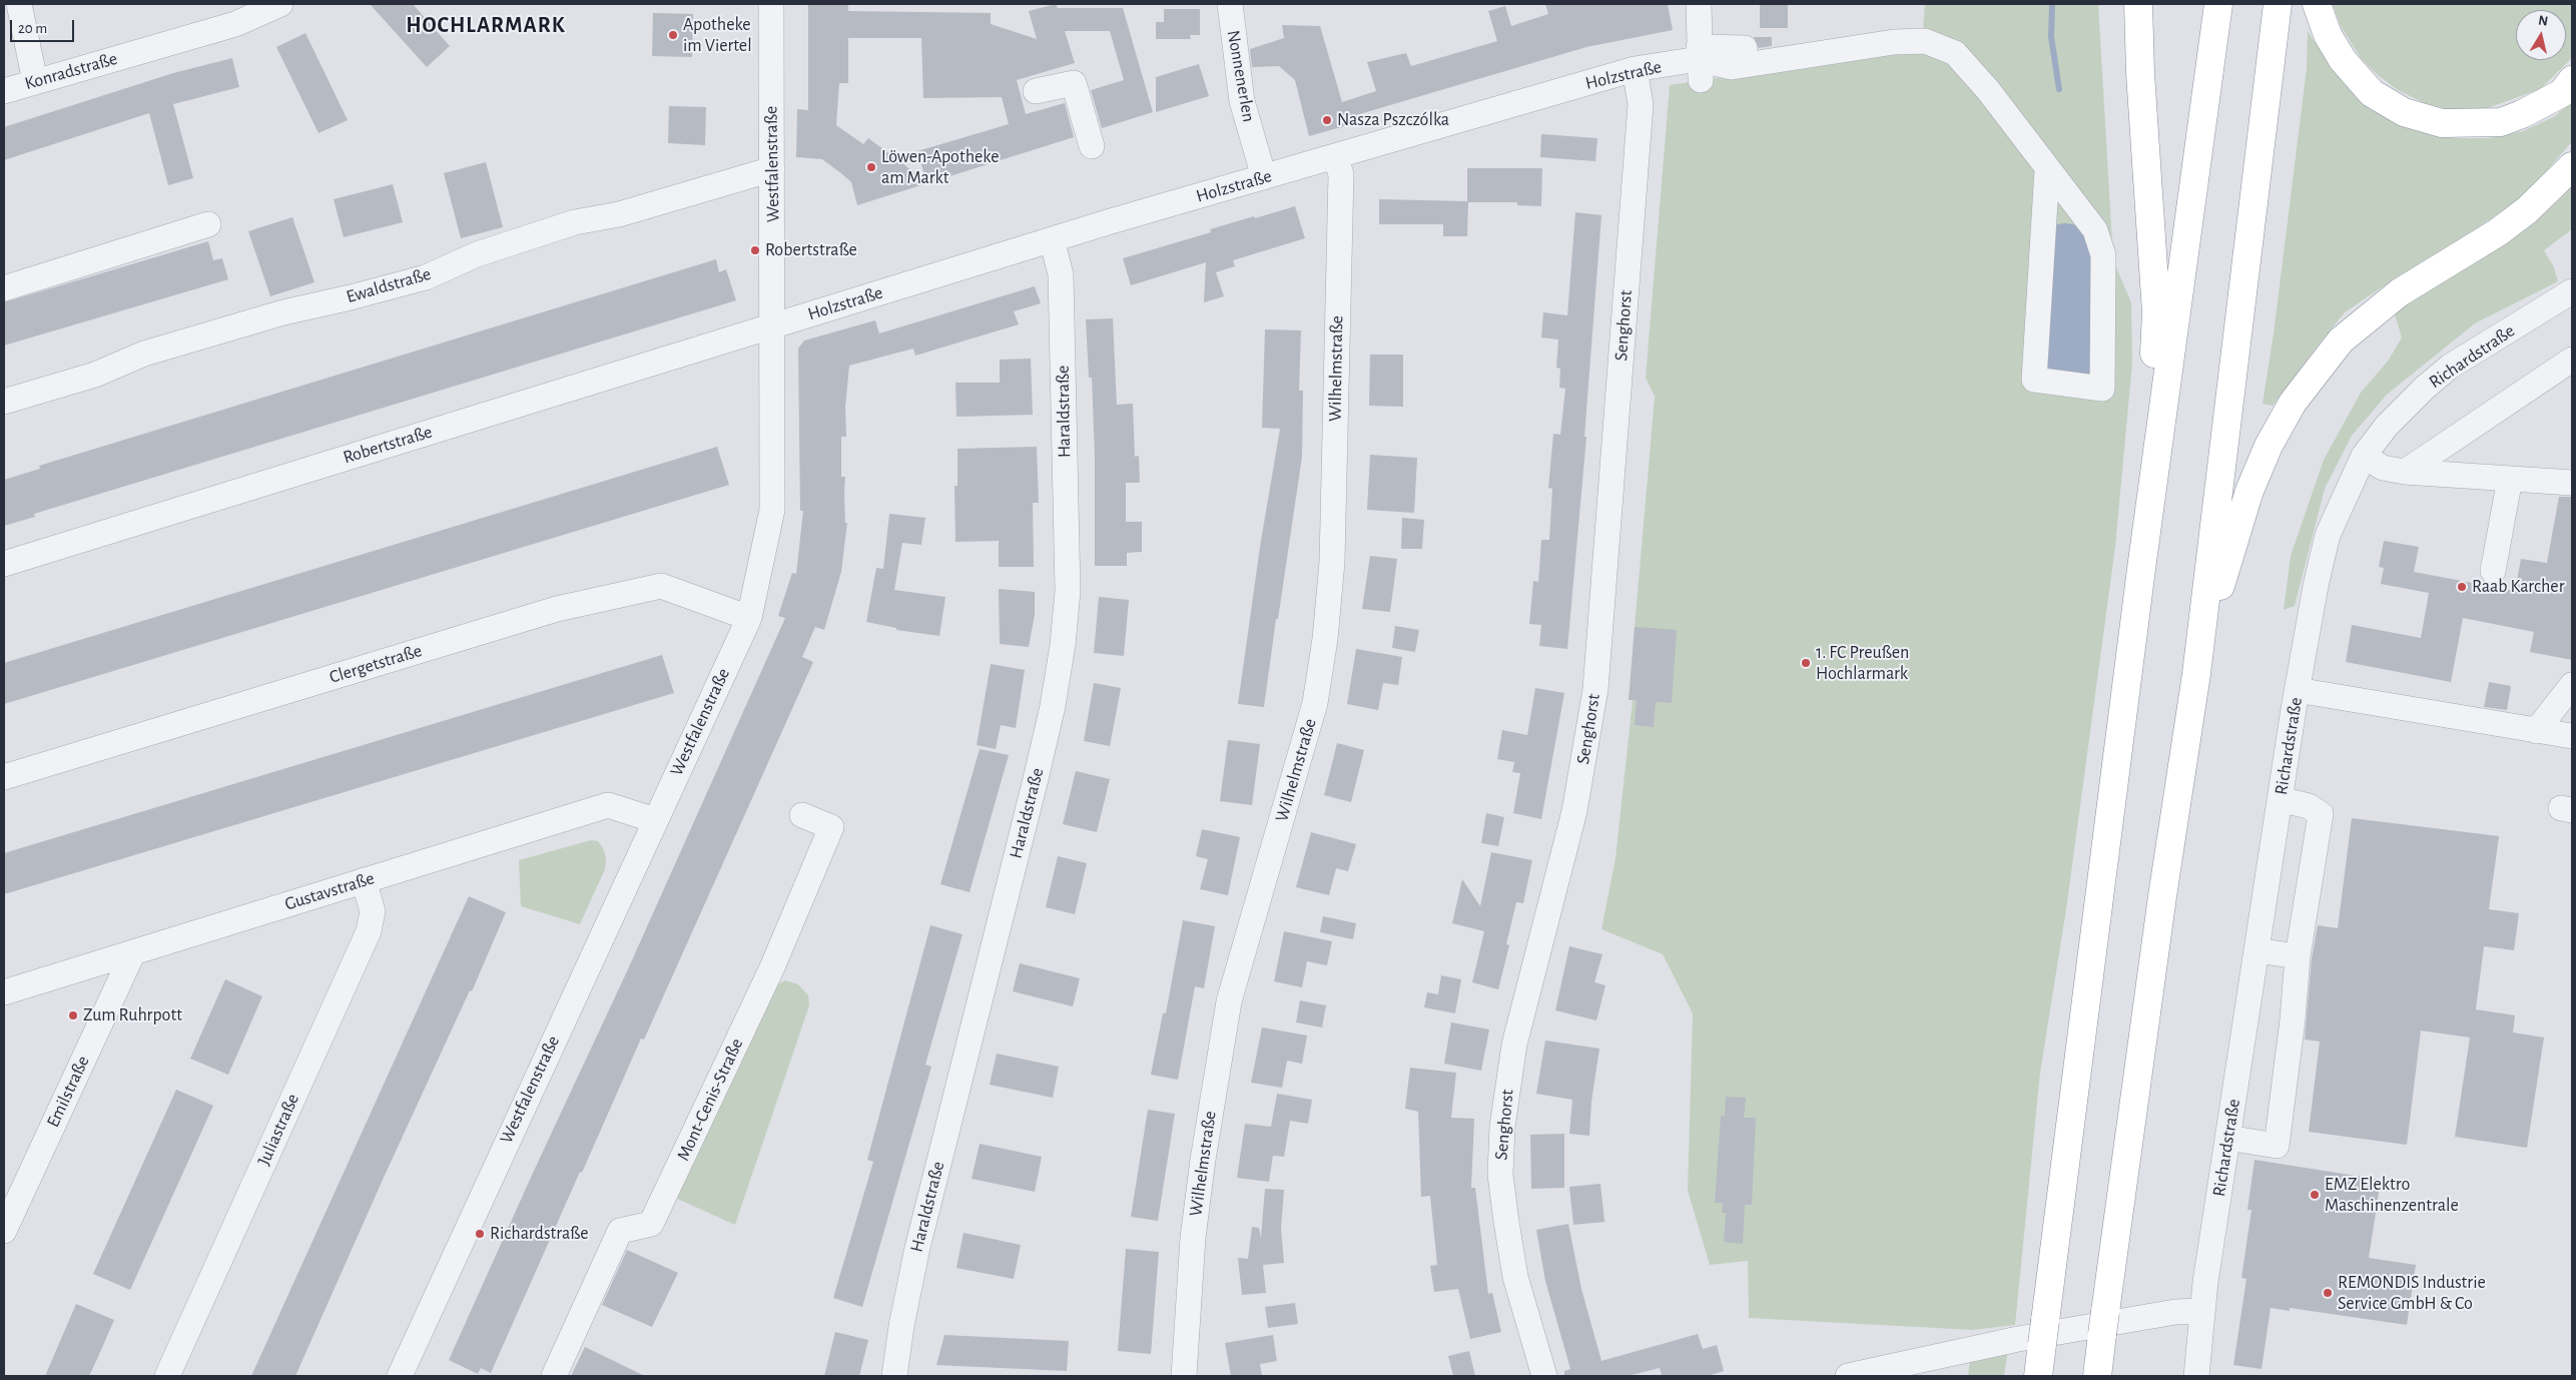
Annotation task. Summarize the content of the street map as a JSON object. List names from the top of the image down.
{
  "streets": {
    "street": [
      "Konradstraße",
      "Holzstraße",
      "Nonnenerlen",
      "Westfalenstraße",
      "Ewaldstraße",
      "Senghorst",
      "Richardstraße",
      "Wilhelmstraße",
      "Haraldstraße",
      "Robertstraße",
      "Clergetstraße",
      "Gustavstraße",
      "Emilstraße",
      "Mont-Cenis-Straße",
      "Juliastraße"
    ]
  },
  "crossings": [
    ["Holzstraße", "Nonnenerlen"],
    ["Holzstraße", "Westfalenstraße"],
    ["Holzstraße", "Senghorst"],
    ["Holzstraße", "Wilhelmstraße"],
    ["Holzstraße", "Haraldstraße"],
    ["Holzstraße", "Robertstraße"],
    ["Westfalenstraße", "Ewaldstraße"],
    ["Westfalenstraße", "Robertstraße"],
    ["Westfalenstraße", "Clergetstraße"],
    ["Westfalenstraße", "Gustavstraße"],
    ["Gustavstraße", "Emilstraße"],
    ["Gustavstraße", "Juliastraße"]
  ],
  "districts": ["HOCHLARMARK"],
  "places": [
    "Apotheke im Viertel",
    "Nasza Pszczólka",
    "Löwen-Apotheke am Markt",
    "Robertstraße",
    "Raab Karcher",
    "1. FC Preußen Hochlarmark",
    "Zum Ruhrpott",
    "EMZ Elektro Maschinenzentrale",
    "Richardstraße",
    "REMONDIS Industrie Service GmbH & Co"
  ],
  "scale_bar": "20 m",
  "north": "top"
}
